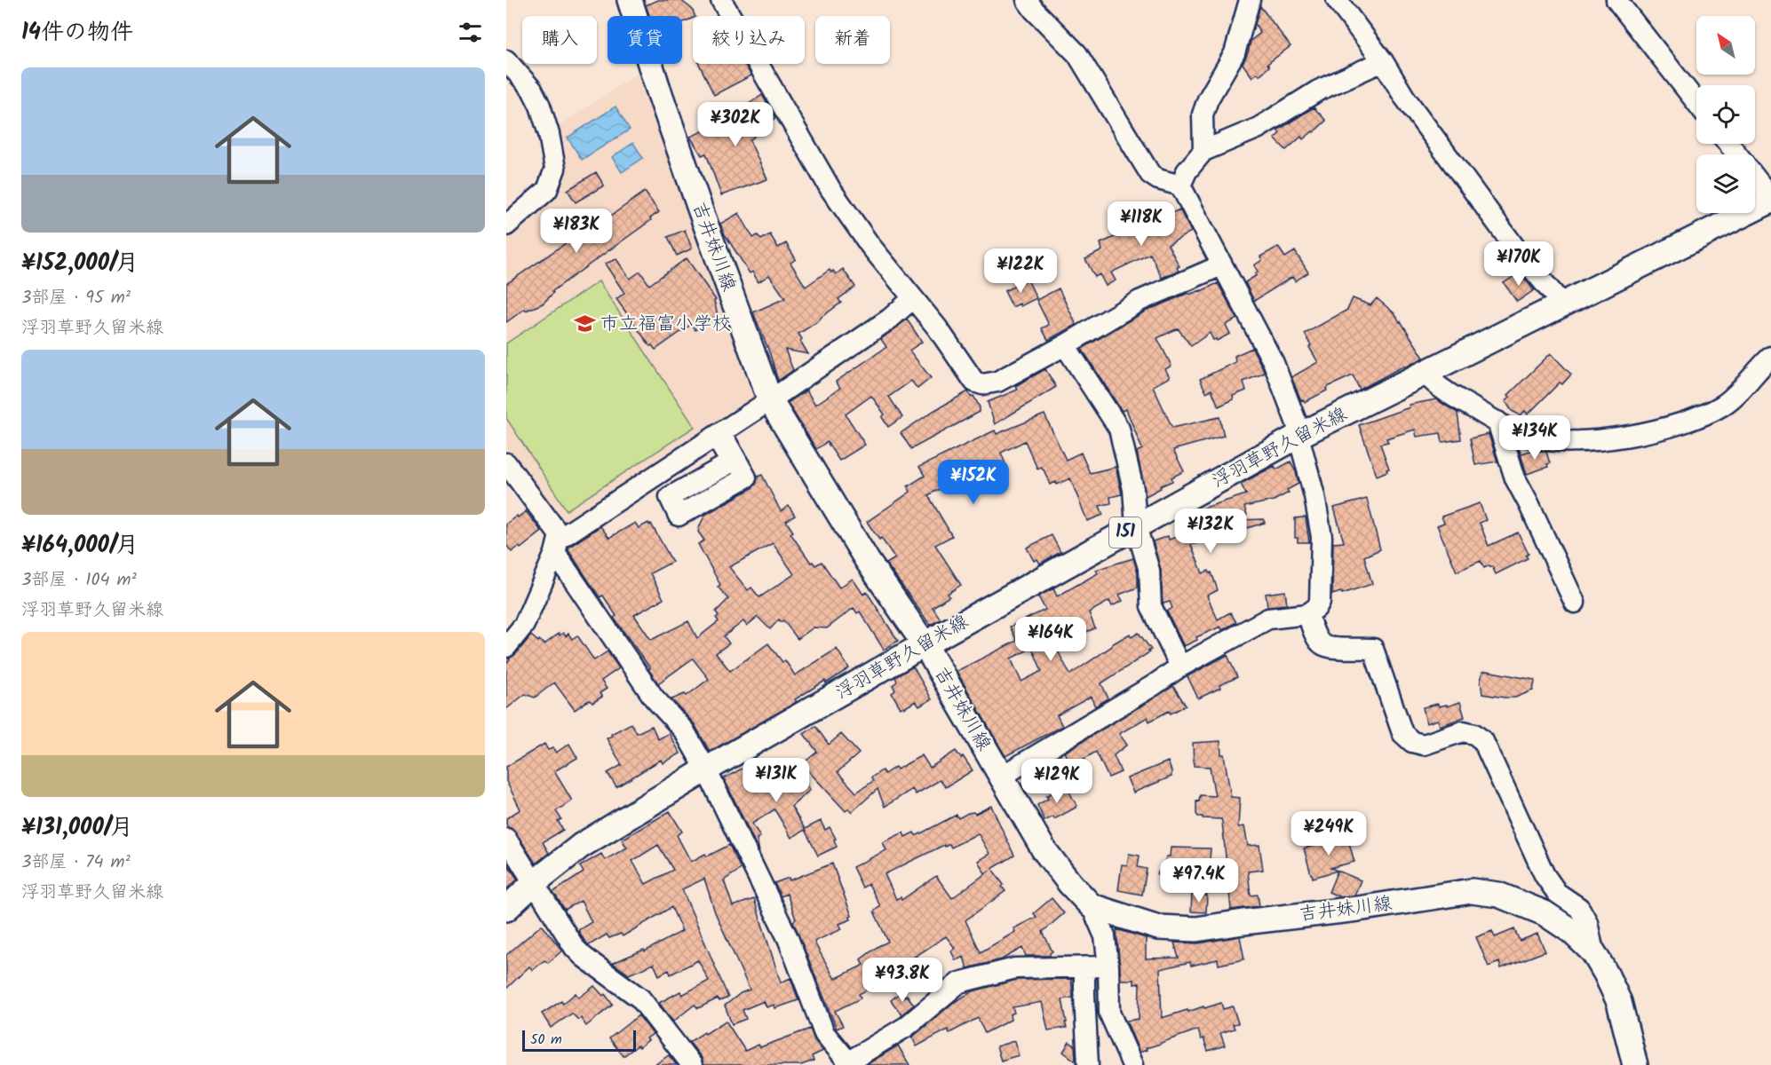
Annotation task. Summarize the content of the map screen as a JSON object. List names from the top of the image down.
{
  "streets": {
    "main road": ["吉井妹川線", "浮羽草野久留米線", "151"]
  },
  "crossings": [
    ["吉井妹川線", "浮羽草野久留米線"]
  ],
  "places": {
    "school or university": ["市立福富小学校"]
  },
  "scale_bar": "50 m",
  "north": "top left",
  "page": {
    "heading": "14件の物件",
    "chip": [
      "購入",
      "賃貸",
      "絞り込み",
      "新着"
    ],
    "list": [
      {
        "name": "¥152,000/月",
        "note": "3部屋 · 95 m² · 浮羽草野久留米線"
      },
      {
        "name": "¥164,000/月",
        "note": "3部屋 · 104 m² · 浮羽草野久留米線"
      },
      {
        "name": "¥131,000/月",
        "note": "3部屋 · 74 m² · 浮羽草野久留米線"
      }
    ],
    "price": [
      "¥302K",
      "¥118K",
      "¥183K",
      "¥170K",
      "¥122K",
      "¥134K",
      "¥152K",
      "¥132K",
      "¥164K",
      "¥131K",
      "¥129K",
      "¥249K",
      "¥97.4K",
      "¥93.8K"
    ],
    "scale": "50 m"
  }
}
